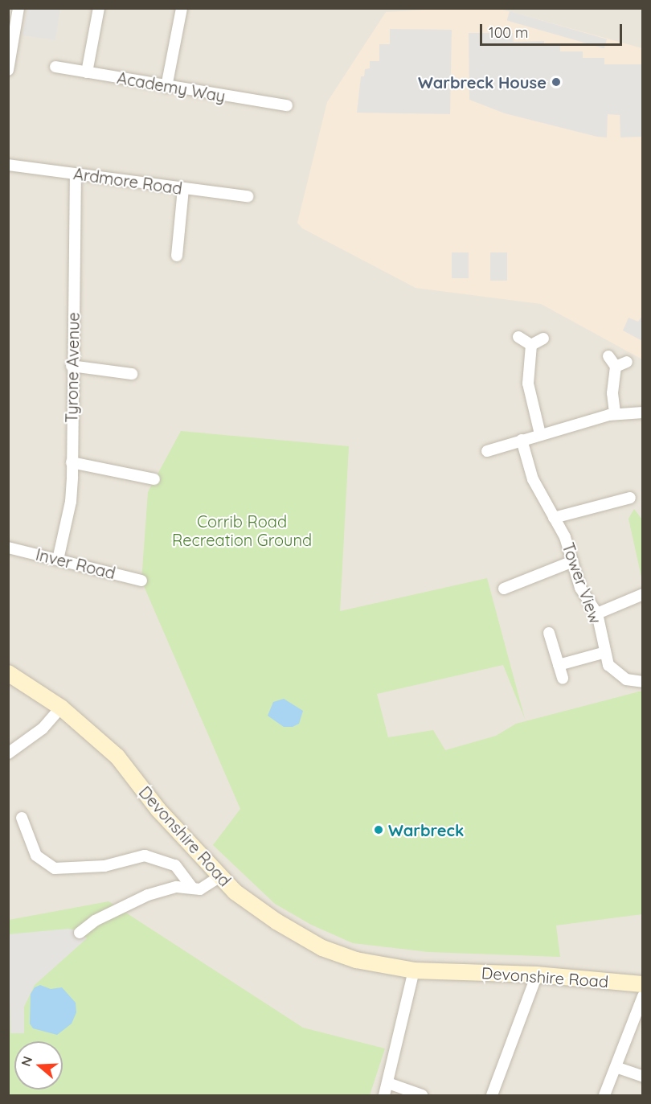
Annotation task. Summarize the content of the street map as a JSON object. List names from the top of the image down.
{
  "streets": {
    "main road": ["Devonshire Road"],
    "street": [
      "Academy Way",
      "Ardmore Road",
      "Tyrone Avenue",
      "Inver Road",
      "Tower View"
    ]
  },
  "crossings": [
    ["Ardmore Road", "Tyrone Avenue"],
    ["Tyrone Avenue", "Inver Road"]
  ],
  "parks": ["Corrib Road Recreation Ground"],
  "places": ["Warbreck House", "Warbreck"],
  "scale_bar": "100 m",
  "north": "left"
}
